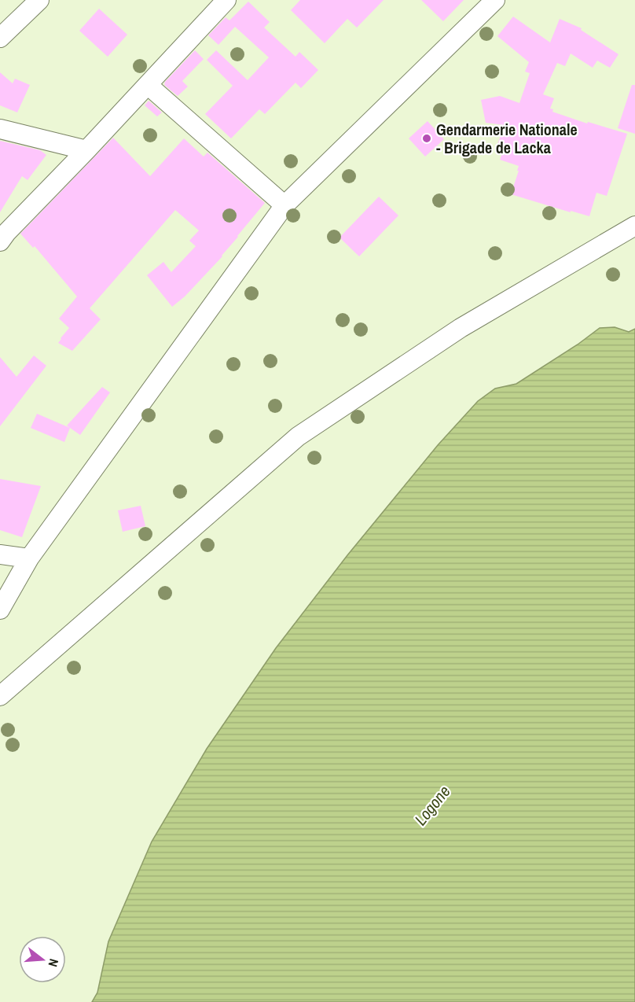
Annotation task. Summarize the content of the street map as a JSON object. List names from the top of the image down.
{
  "water": ["Logone"],
  "places": ["Gendarmerie Nationale - Brigade de Lacka"],
  "north": "right"
}
